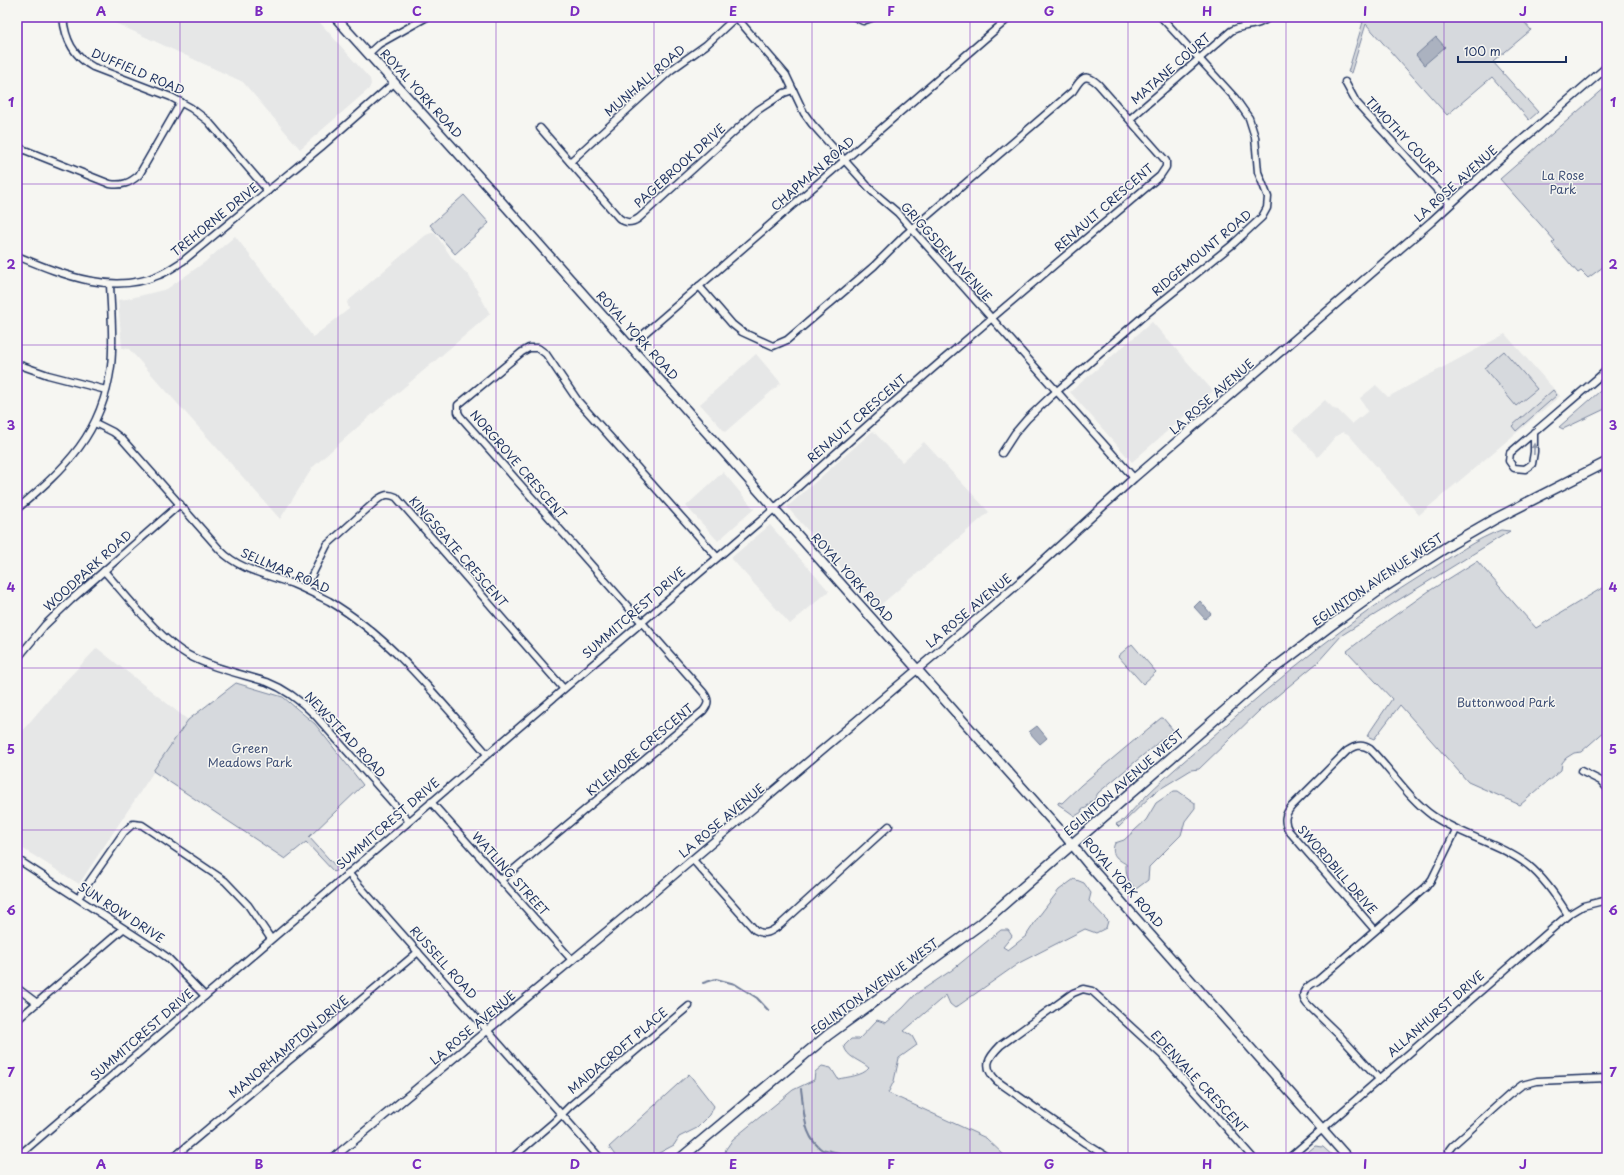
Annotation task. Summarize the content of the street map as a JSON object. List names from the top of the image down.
{
  "streets": {
    "main road": ["ROYAL YORK ROAD", "EGLINTON AVENUE WEST"],
    "street": [
      "MATANE COURT",
      "DUFFIELD ROAD",
      "MUNHALL ROAD",
      "TIMOTHY COURT",
      "PAGEBROOK DRIVE",
      "CHAPMAN ROAD",
      "LA ROSE AVENUE",
      "RENAULT CRESCENT",
      "TREHORNE DRIVE",
      "GRIGGSDEN AVENUE",
      "RIDGEMOUNT ROAD",
      "NORGROVE CRESCENT",
      "KINGSGATE CRESCENT",
      "WOODPARK ROAD",
      "SELLMAR ROAD",
      "SUMMITCREST DRIVE",
      "NEWSTEAD ROAD",
      "KYLEMORE CRESCENT",
      "SWORDBILL DRIVE",
      "WATLING STREET",
      "SUN ROW DRIVE",
      "RUSSELL ROAD",
      "ALLANHURST DRIVE",
      "MANORHAMPTON DRIVE",
      "MAIDACROFT PLACE",
      "EDENVALE CRESCENT"
    ]
  },
  "crossings": [
    ["MATANE COURT", "RENAULT CRESCENT"],
    ["MATANE COURT", "RIDGEMOUNT ROAD"],
    ["DUFFIELD ROAD", "TREHORNE DRIVE"],
    ["MUNHALL ROAD", "PAGEBROOK DRIVE"],
    ["MUNHALL ROAD", "GRIGGSDEN AVENUE"],
    ["ROYAL YORK ROAD", "CHAPMAN ROAD"],
    ["ROYAL YORK ROAD", "LA ROSE AVENUE"],
    ["ROYAL YORK ROAD", "RENAULT CRESCENT"],
    ["ROYAL YORK ROAD", "TREHORNE DRIVE"],
    ["ROYAL YORK ROAD", "EGLINTON AVENUE WEST"],
    ["ROYAL YORK ROAD", "SUMMITCREST DRIVE"],
    ["ROYAL YORK ROAD", "ALLANHURST DRIVE"],
    ["TIMOTHY COURT", "LA ROSE AVENUE"],
    ["PAGEBROOK DRIVE", "GRIGGSDEN AVENUE"],
    ["CHAPMAN ROAD", "RENAULT CRESCENT"],
    ["CHAPMAN ROAD", "GRIGGSDEN AVENUE"],
    ["LA ROSE AVENUE", "GRIGGSDEN AVENUE"],
    ["LA ROSE AVENUE", "WATLING STREET"],
    ["LA ROSE AVENUE", "RUSSELL ROAD"],
    ["RENAULT CRESCENT", "GRIGGSDEN AVENUE"],
    ["RENAULT CRESCENT", "SUMMITCREST DRIVE"],
    ["GRIGGSDEN AVENUE", "RIDGEMOUNT ROAD"],
    ["NORGROVE CRESCENT", "SUMMITCREST DRIVE"],
    ["NORGROVE CRESCENT", "KYLEMORE CRESCENT"],
    ["KINGSGATE CRESCENT", "SELLMAR ROAD"],
    ["KINGSGATE CRESCENT", "SUMMITCREST DRIVE"],
    ["WOODPARK ROAD", "SELLMAR ROAD"],
    ["WOODPARK ROAD", "NEWSTEAD ROAD"],
    ["SELLMAR ROAD", "SUMMITCREST DRIVE"],
    ["SUMMITCREST DRIVE", "NEWSTEAD ROAD"],
    ["SUMMITCREST DRIVE", "KYLEMORE CRESCENT"],
    ["SUMMITCREST DRIVE", "WATLING STREET"],
    ["SUMMITCREST DRIVE", "SUN ROW DRIVE"],
    ["SUMMITCREST DRIVE", "RUSSELL ROAD"],
    ["KYLEMORE CRESCENT", "WATLING STREET"],
    ["SWORDBILL DRIVE", "ALLANHURST DRIVE"],
    ["RUSSELL ROAD", "MANORHAMPTON DRIVE"],
    ["RUSSELL ROAD", "MAIDACROFT PLACE"]
  ],
  "parks": ["La Rose Park", "Buttonwood Park", "Green Meadows Park"],
  "scale_bar": "100 m",
  "grid": {
    "columns": [
      "A",
      "B",
      "C",
      "D",
      "E",
      "F",
      "G",
      "H",
      "I",
      "J"
    ],
    "rows": [
      "1",
      "2",
      "3",
      "4",
      "5",
      "6",
      "7"
    ]
  }
}
